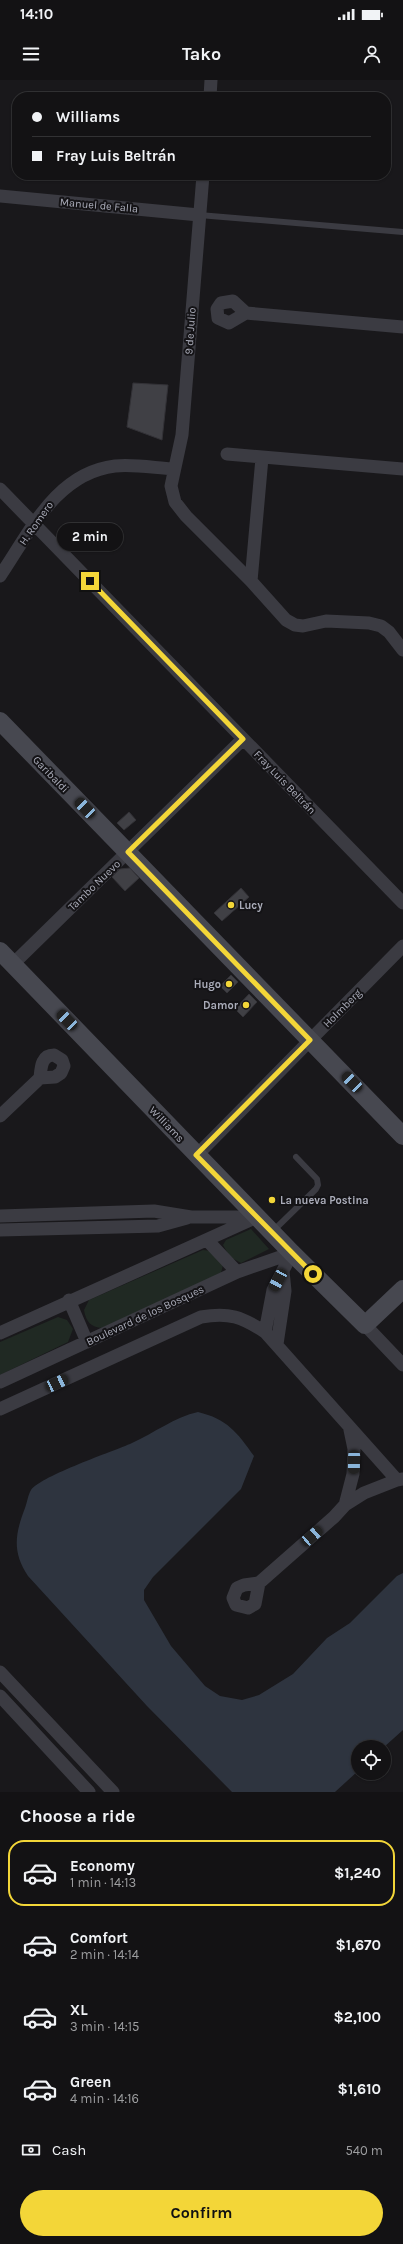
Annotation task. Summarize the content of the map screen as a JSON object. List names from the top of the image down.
{
  "streets": {
    "street": [
      "Manuel de Falla",
      "9 de Julio",
      "H. Romero",
      "Garibaldi",
      "Fray Luis Beltrán",
      "Tambo Nuevo",
      "Holmberg",
      "Williams",
      "Boulevard de los Bosques"
    ]
  },
  "crossings": [
    ["Manuel de Falla", "9 de Julio"],
    ["9 de Julio", "H. Romero"],
    ["H. Romero", "Fray Luis Beltrán"],
    ["Garibaldi", "Tambo Nuevo"],
    ["Garibaldi", "Holmberg"],
    ["Fray Luis Beltrán", "Tambo Nuevo"],
    ["Tambo Nuevo", "Williams"],
    ["Holmberg", "Williams"],
    ["Williams", "Boulevard de los Bosques"]
  ],
  "places": [
    "Lucy",
    "Hugo",
    "Damor",
    "La nueva Postina"
  ],
  "page": {
    "status": "14:10",
    "header": "Tako",
    "banner": ["Williams", "Fray Luis Beltrán"],
    "bubble": "2 min",
    "heading": "Choose a ride",
    "list": [
      {
        "name": "Economy",
        "note": "1 min · 14:13",
        "value": "$1,240"
      },
      {
        "name": "Comfort",
        "note": "2 min · 14:14",
        "value": "$1,670"
      },
      {
        "name": "XL",
        "note": "3 min · 14:15",
        "value": "$2,100"
      },
      {
        "name": "Green",
        "note": "4 min · 14:16",
        "value": "$1,610"
      }
    ],
    "pay": ["Cash", "540 m"],
    "buttons": "Confirm"
  }
}
